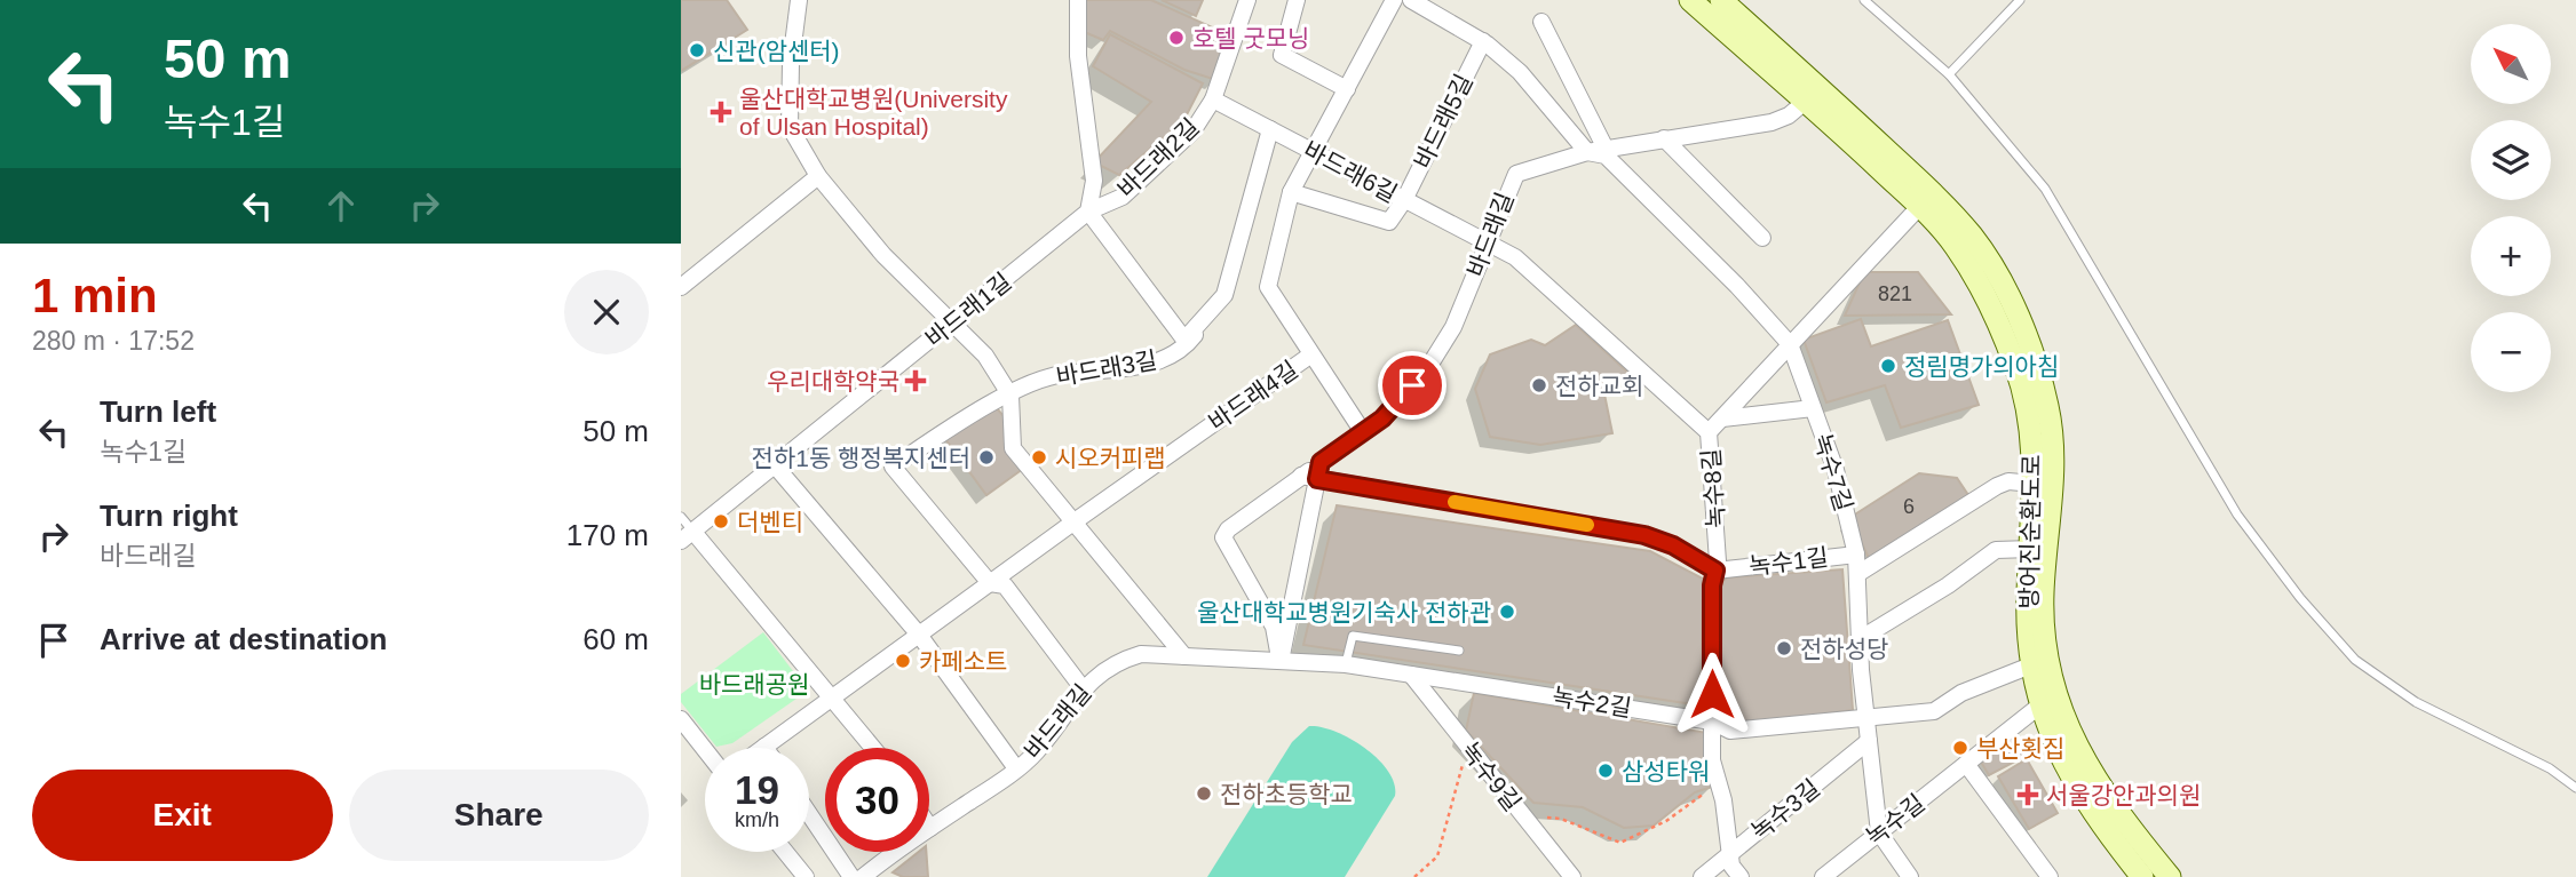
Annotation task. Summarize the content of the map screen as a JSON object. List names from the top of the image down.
{
  "streets": {
    "main road": ["방어진순환도로"],
    "street": [
      "바드래5길",
      "바드래2길",
      "바드래6길",
      "바드래길",
      "바드래1길",
      "바드래3길",
      "바드래4길",
      "녹수7길",
      "녹수8길",
      "녹수1길",
      "녹수2길",
      "녹수9길",
      "녹수3길",
      "녹수길"
    ]
  },
  "crossings": [
    ["바드래5길", "바드래6길"],
    ["바드래5길", "바드래길"],
    ["바드래5길", "녹수7길"],
    ["바드래2길", "바드래6길"],
    ["바드래2길", "바드래1길"],
    ["바드래2길", "바드래3길"],
    ["바드래6길", "바드래길"],
    ["바드래6길", "바드래3길"],
    ["바드래6길", "바드래4길"],
    ["바드래6길", "녹수8길"],
    ["바드래길", "녹수7길"],
    ["바드래길", "녹수8길"],
    ["바드래길", "방어진순환도로"],
    ["바드래길", "녹수1길"],
    ["바드래길", "녹수2길"],
    ["바드래1길", "바드래3길"],
    ["녹수7길", "녹수1길"],
    ["녹수7길", "녹수2길"],
    ["녹수7길", "녹수3길"],
    ["녹수7길", "녹수길"],
    ["녹수8길", "녹수1길"],
    ["녹수8길", "녹수2길"],
    ["녹수8길", "녹수3길"],
    ["방어진순환도로", "녹수1길"],
    ["방어진순환도로", "녹수2길"],
    ["방어진순환도로", "녹수길"],
    ["녹수2길", "녹수9길"]
  ],
  "parks": ["바드래공원"],
  "places": {
    "other": [
      "호텔 굿모닝",
      "신관(암센터)",
      "정림명가의아침",
      "전하교회",
      "전하1동 행정복지센터",
      "시오커피랩",
      "더벤티",
      "울산대학교병원기숙사 전하관",
      "전하성당",
      "카페소트",
      "부산횟집",
      "삼성타워",
      "전하초등학교"
    ],
    "health": ["울산대학교병원(University of Ulsan Hospital)", "우리대학약국", "서울강안과의원"]
  },
  "house_numbers": ["821", "6"],
  "north": "top left",
  "page": {
    "turn": ["50 m", "녹수1길"],
    "map_buttons": ["+", "−"],
    "heading": ["1 min", "280 m · 17:52"],
    "list": [
      {
        "name": "Turn left",
        "note": "녹수1길",
        "value": "50 m"
      },
      {
        "name": "Turn right",
        "note": "바드래길",
        "value": "170 m"
      },
      {
        "name": "Arrive at destination",
        "value": "60 m"
      }
    ],
    "speed": "19 km/h",
    "limit": "30",
    "buttons": ["Exit", "Share"]
  }
}
